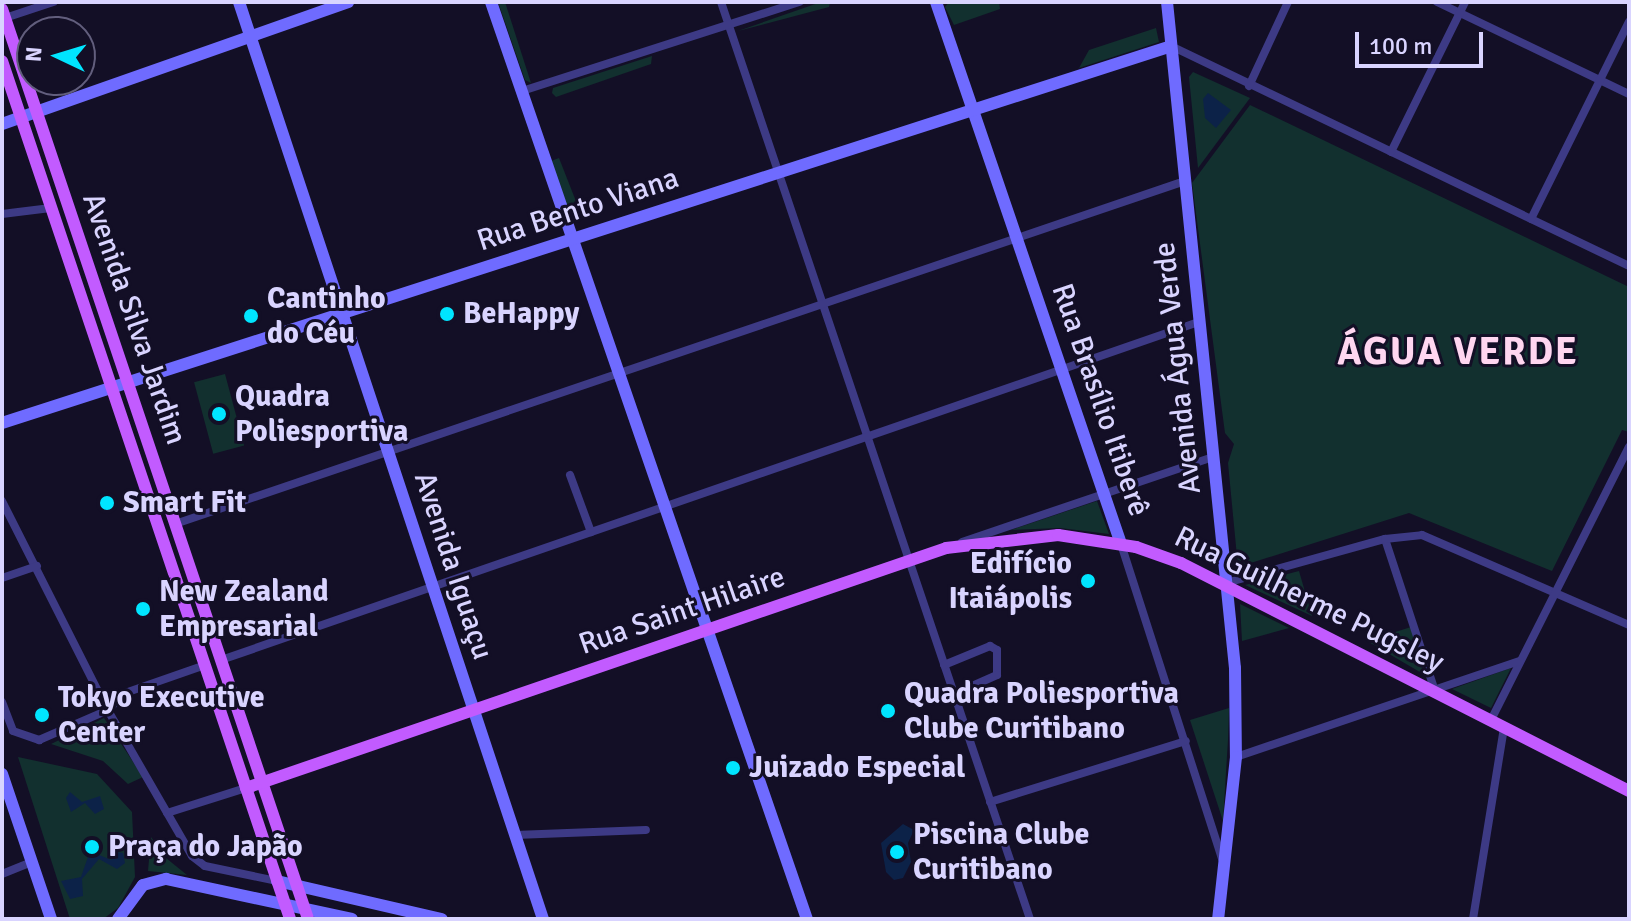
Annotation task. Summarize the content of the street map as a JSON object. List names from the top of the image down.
{
  "streets": {
    "main road": [
      "Rua Bento Viana",
      "Avenida Silva Jardim",
      "Avenida Água Verde",
      "Rua Brasílio Itiberê",
      "Avenida Iguaçu",
      "Rua Guilherme Pugsley",
      "Rua Saint Hilaire"
    ]
  },
  "crossings": [
    ["Rua Bento Viana", "Avenida Silva Jardim"],
    ["Rua Bento Viana", "Avenida Água Verde"],
    ["Rua Bento Viana", "Rua Brasílio Itiberê"],
    ["Rua Bento Viana", "Avenida Iguaçu"],
    ["Avenida Silva Jardim", "Rua Saint Hilaire"],
    ["Avenida Água Verde", "Rua Brasílio Itiberê"],
    ["Avenida Água Verde", "Rua Guilherme Pugsley"],
    ["Avenida Água Verde", "Rua Saint Hilaire"],
    ["Rua Brasílio Itiberê", "Rua Guilherme Pugsley"],
    ["Rua Brasílio Itiberê", "Rua Saint Hilaire"],
    ["Avenida Iguaçu", "Rua Saint Hilaire"],
    ["Rua Guilherme Pugsley", "Rua Saint Hilaire"]
  ],
  "districts": ["ÁGUA VERDE"],
  "places": [
    "BeHappy",
    "Cantinho do Céu",
    "Quadra Poliesportiva",
    "Smart Fit",
    "Edifício Itaiápolis",
    "New Zealand Empresarial",
    "Quadra Poliesportiva Clube Curitibano",
    "Tokyo Executive Center",
    "Juizado Especial",
    "Praça do Japão",
    "Piscina Clube Curitibano"
  ],
  "scale_bar": "100 m",
  "north": "left"
}
